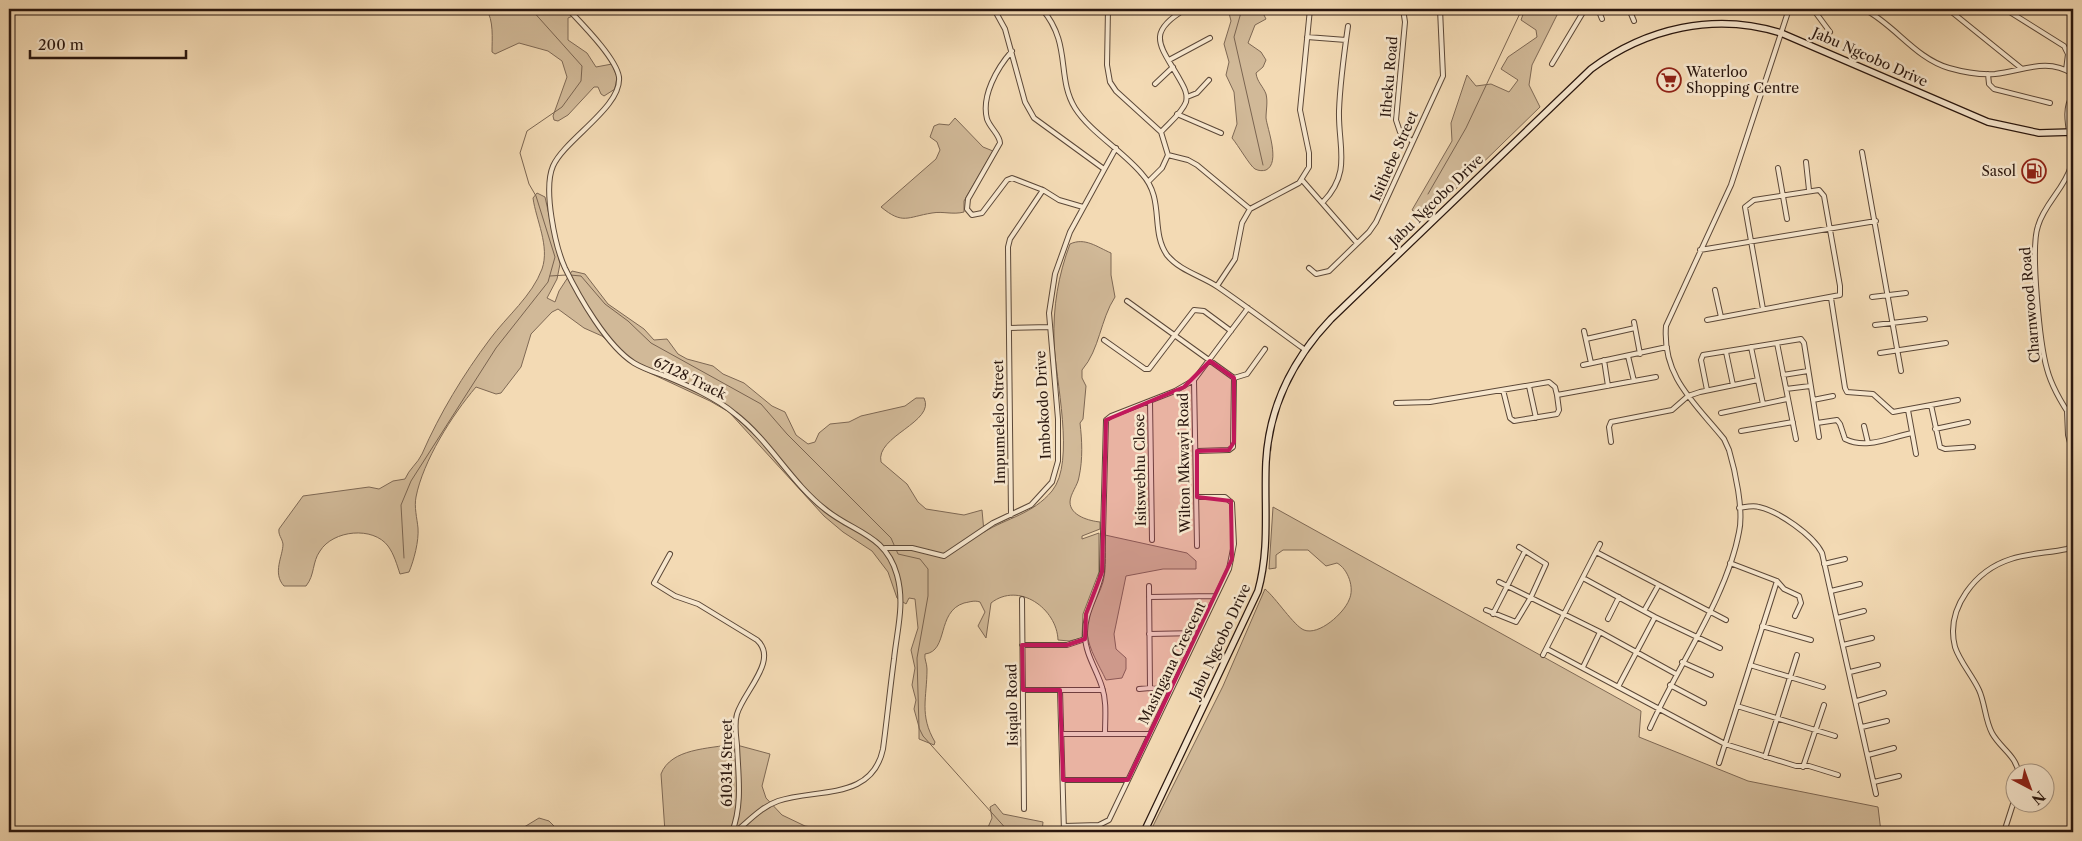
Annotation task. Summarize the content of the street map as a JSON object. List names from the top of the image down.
{
  "streets": {
    "main road": ["Jabu Ngcobo Drive"],
    "street": [
      "Itheku Road",
      "Isithebe Street",
      "Charnwood Road",
      "67128 Track",
      "Imbokodo Drive",
      "Impumelelo Street",
      "Wilton Mkwayi Road",
      "Isitswebhu Close",
      "Masingana Crescent",
      "Isiqalo Road",
      "610314 Street"
    ]
  },
  "crossings": [
    ["Jabu Ngcobo Drive", "Charnwood Road"],
    ["Itheku Road", "Isithebe Street"],
    ["67128 Track", "Imbokodo Drive"],
    ["67128 Track", "610314 Street"],
    ["Imbokodo Drive", "Impumelelo Street"],
    ["Imbokodo Drive", "610314 Street"],
    ["Wilton Mkwayi Road", "Masingana Crescent"]
  ],
  "places": {
    "supermarket": ["Waterloo Shopping Centre"],
    "fuel station": ["Sasol"]
  },
  "scale_bar": "200 m",
  "north": "bottom right"
}
